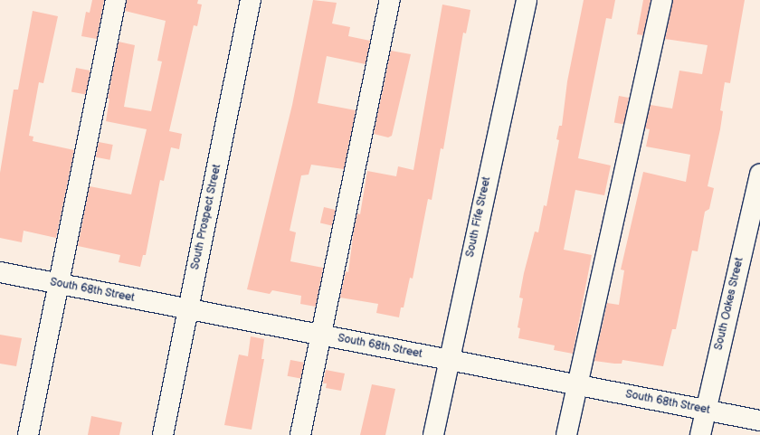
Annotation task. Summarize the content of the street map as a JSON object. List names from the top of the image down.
{
  "streets": {
    "street": [
      "South Prospect Street",
      "South Fife Street",
      "South 68th Street",
      "South Oakes Street"
    ]
  },
  "crossings": [
    ["South Prospect Street", "South 68th Street"],
    ["South Fife Street", "South 68th Street"],
    ["South 68th Street", "South Oakes Street"]
  ]
}
